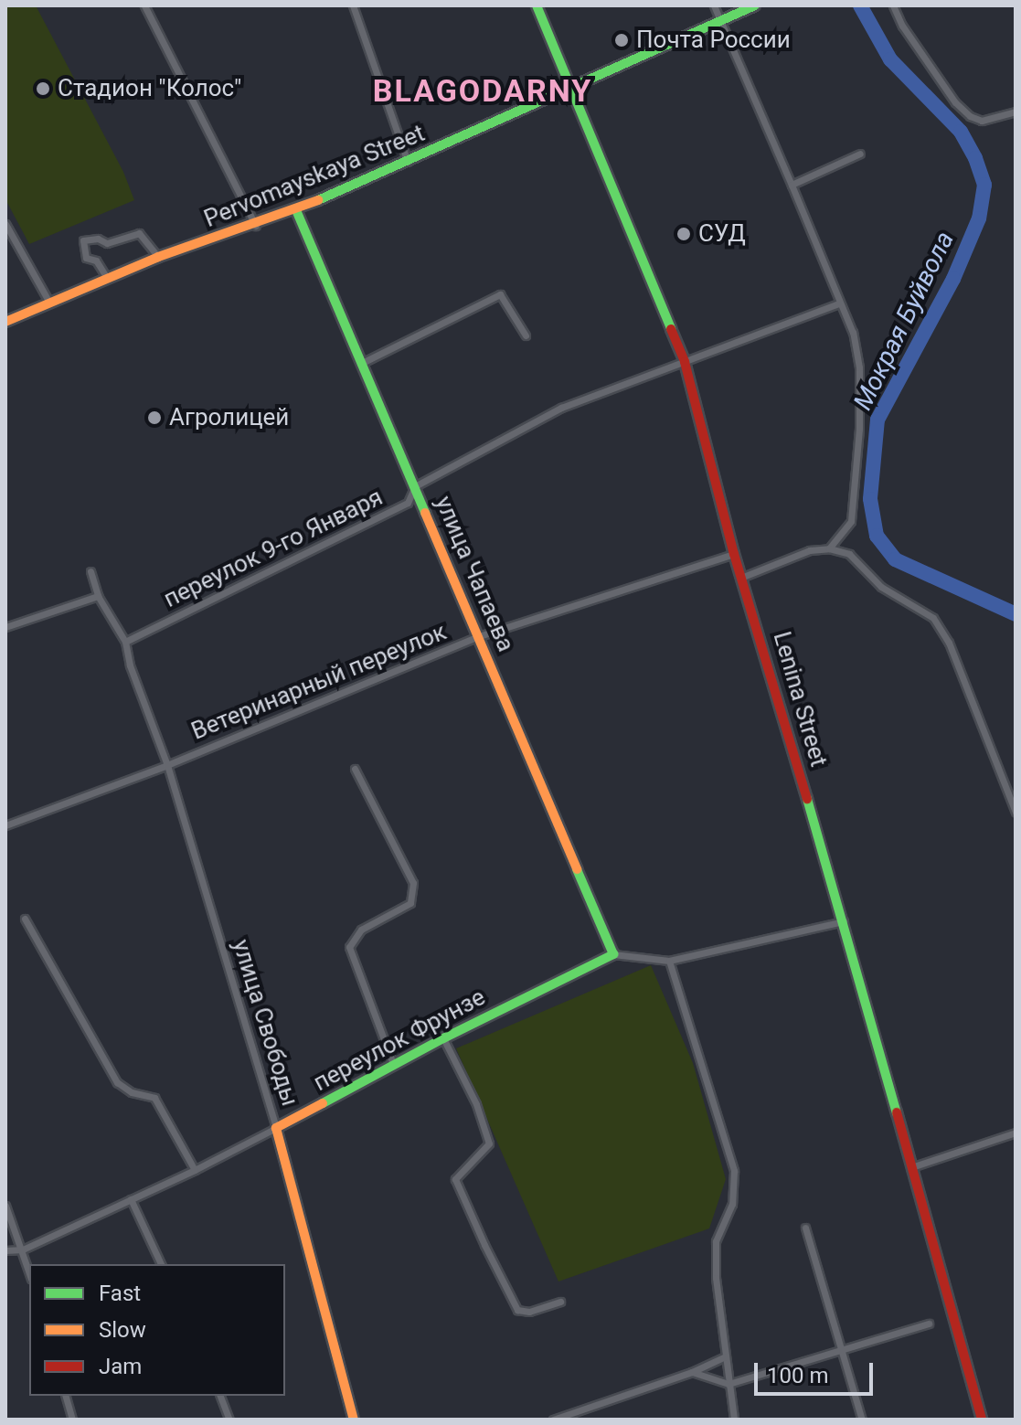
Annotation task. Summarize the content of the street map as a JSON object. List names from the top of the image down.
{
  "streets": {
    "main road": [
      "Pervomayskaya Street",
      "улица Чапаева",
      "Lenina Street",
      "улица Свободы",
      "переулок Фрунзе"
    ],
    "street": ["переулок 9-го Января", "Ветеринарный переулок"]
  },
  "crossings": [
    ["Pervomayskaya Street", "улица Чапаева"],
    ["Pervomayskaya Street", "Lenina Street"],
    ["переулок 9-го Января", "улица Чапаева"],
    ["переулок 9-го Января", "Lenina Street"],
    ["переулок 9-го Января", "улица Свободы"],
    ["улица Чапаева", "Ветеринарный переулок"],
    ["улица Чапаева", "переулок Фрунзе"],
    ["Ветеринарный переулок", "Lenina Street"],
    ["Ветеринарный переулок", "улица Свободы"],
    ["улица Свободы", "переулок Фрунзе"]
  ],
  "districts": ["BLAGODARNY"],
  "water": ["Мокрая Буйвола"],
  "places": [
    "Почта России",
    "Стадион \"Колос\"",
    "СУД",
    "Агролицей"
  ],
  "legend": ["Fast", "Slow", "Jam"],
  "scale_bar": "100 m"
}
